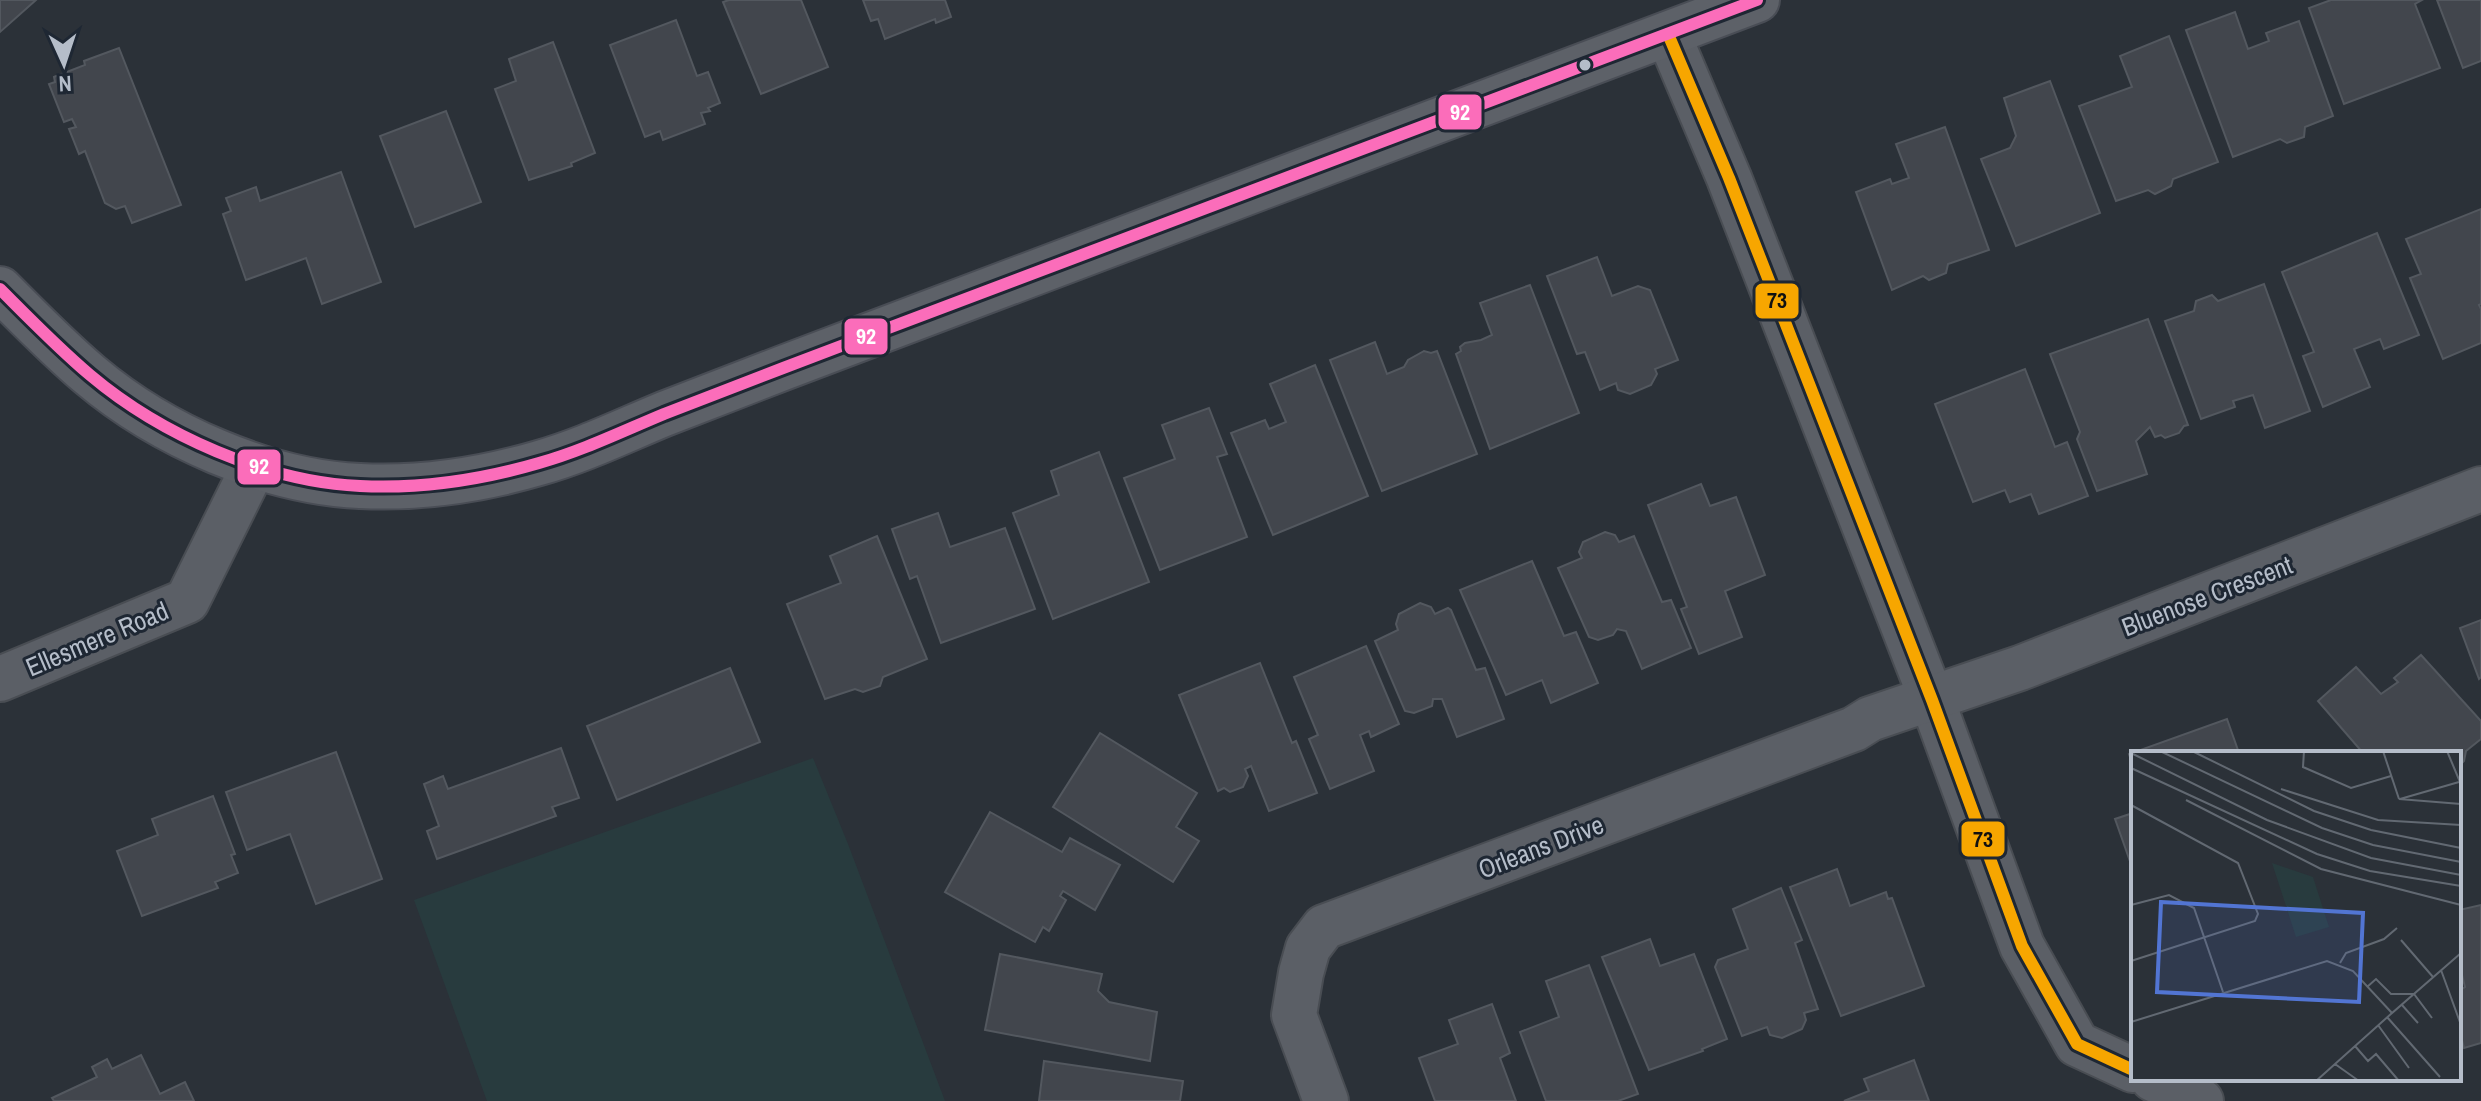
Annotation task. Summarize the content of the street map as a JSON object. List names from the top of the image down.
{
  "streets": {
    "street": ["Bluenose Crescent", "Ellesmere Road", "Orleans Drive"]
  },
  "crossings": [
    ["Bluenose Crescent", "Orleans Drive"]
  ],
  "lines": ["transit line 92", "transit line 73"],
  "north": "bottom"
}
